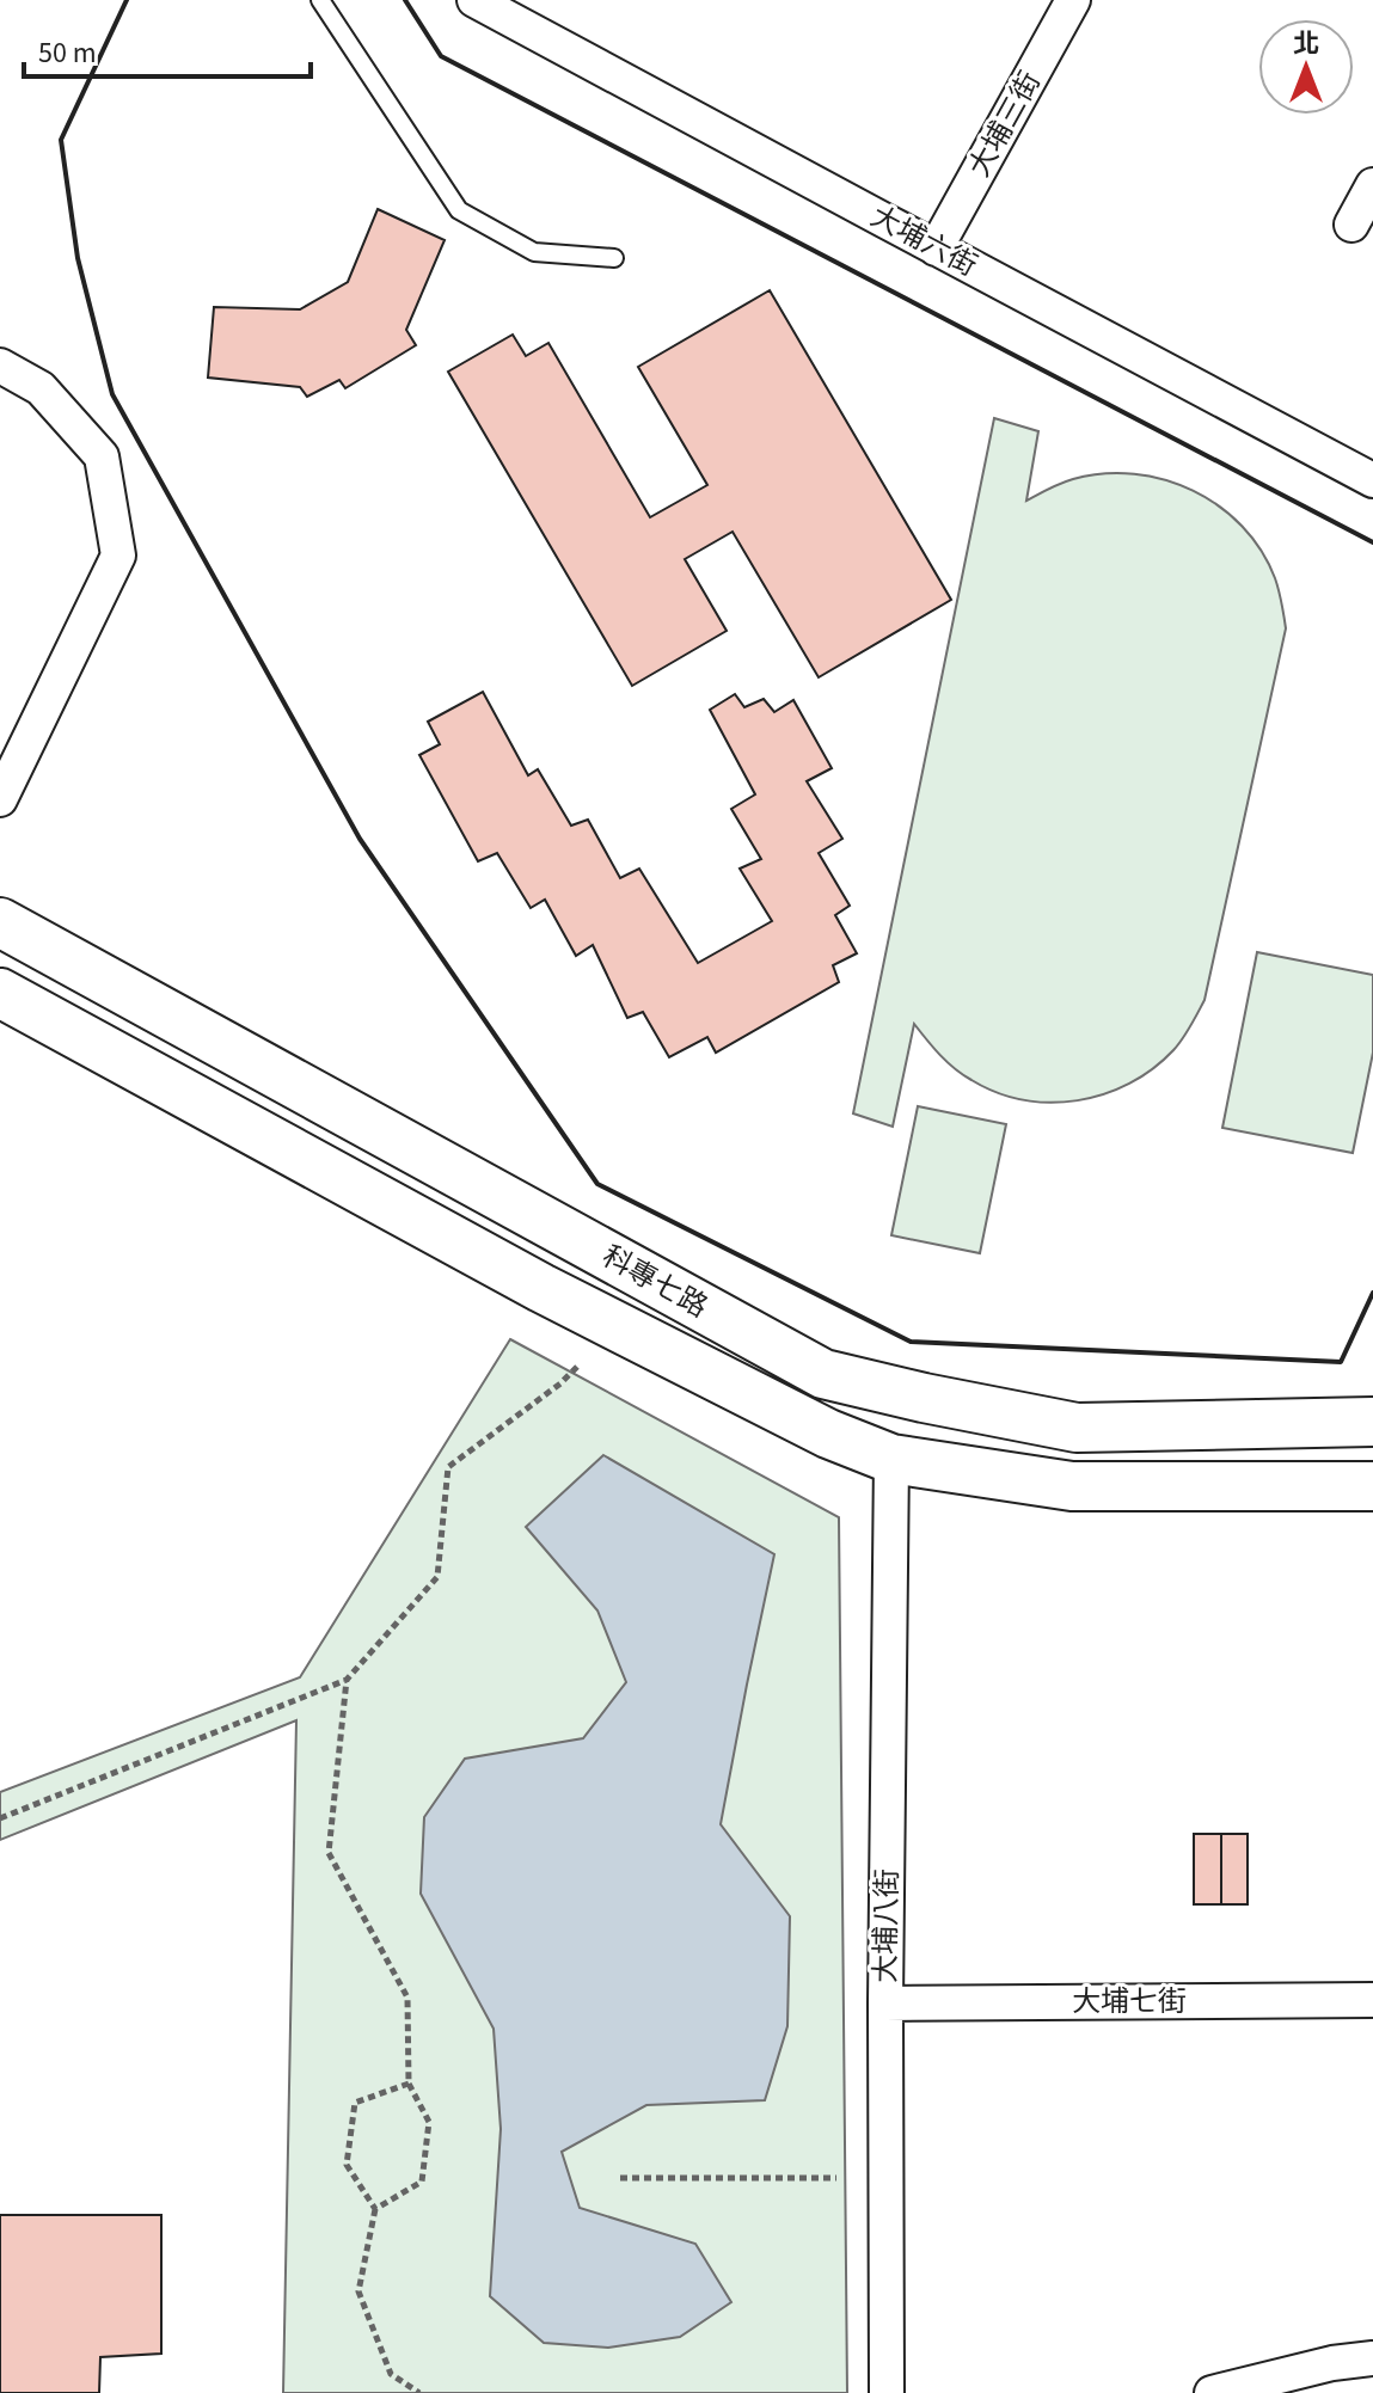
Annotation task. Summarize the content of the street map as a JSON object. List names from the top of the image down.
{
  "streets": {
    "street": [
      "大埔三街",
      "大埔六街",
      "科專七路",
      "大埔八街",
      "大埔七街"
    ]
  },
  "crossings": [
    ["大埔三街", "大埔六街"],
    ["科專七路", "大埔八街"],
    ["大埔八街", "大埔七街"]
  ],
  "scale_bar": "50 m",
  "north": "top"
}
